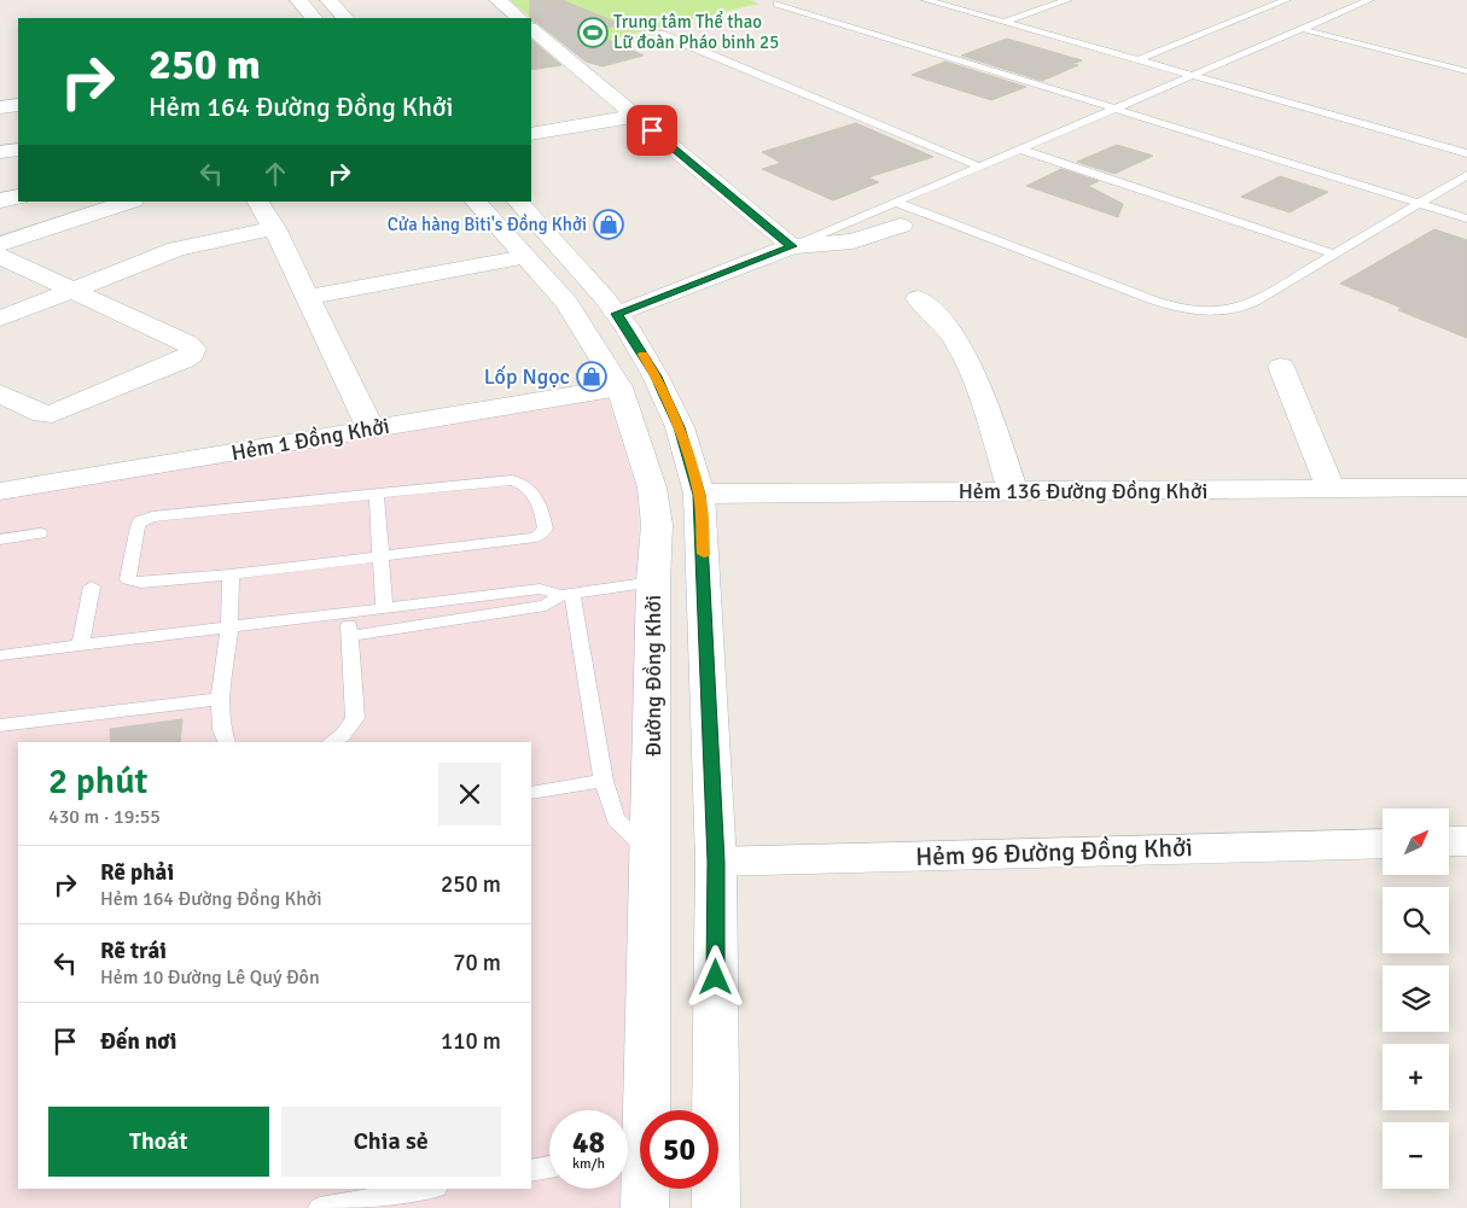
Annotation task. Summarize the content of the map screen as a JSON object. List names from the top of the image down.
{
  "streets": {
    "street": [
      "Hẻm 1 Đồng Khởi",
      "Hẻm 136 Đường Đồng Khởi",
      "Đường Đồng Khởi",
      "Hẻm 96 Đường Đồng Khởi"
    ]
  },
  "crossings": [
    ["Hẻm 1 Đồng Khởi", "Đường Đồng Khởi"]
  ],
  "places": {
    "sports": ["Trung tâm Thể thao Lữ đoàn Pháo binh 25"],
    "shop": ["Cửa hàng Biti's Đồng Khởi", "Lốp Ngọc"]
  },
  "north": "top right",
  "page": {
    "turn": ["250 m", "Hẻm 164 Đường Đồng Khởi"],
    "heading": ["2 phút", "430 m · 19:55"],
    "map_buttons": ["+", "−"],
    "list": [
      {
        "name": "Rẽ phải",
        "note": "Hẻm 164 Đường Đồng Khởi",
        "value": "250 m"
      },
      {
        "name": "Rẽ trái",
        "note": "Hẻm 10 Đường Lê Quý Đôn",
        "value": "70 m"
      },
      {
        "name": "Đến nơi",
        "value": "110 m"
      }
    ],
    "buttons": ["Thoát", "Chia sẻ"],
    "speed": "48 km/h",
    "limit": "50"
  }
}
